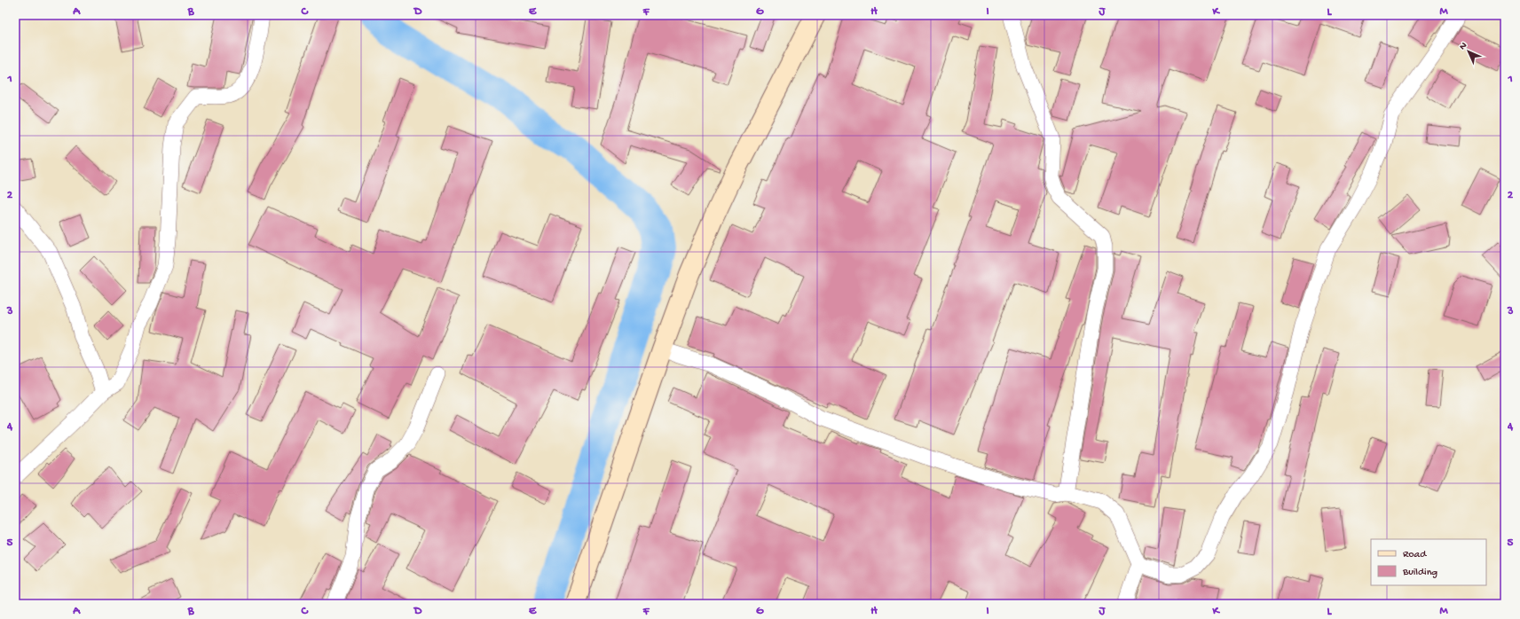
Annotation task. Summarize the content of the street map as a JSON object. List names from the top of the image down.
{
  "legend": ["Road", "Building"],
  "north": "top left",
  "grid": {
    "columns": [
      "A",
      "B",
      "C",
      "D",
      "E",
      "F",
      "G",
      "H",
      "I",
      "J",
      "K",
      "L",
      "M"
    ],
    "rows": [
      "1",
      "2",
      "3",
      "4",
      "5"
    ]
  }
}
